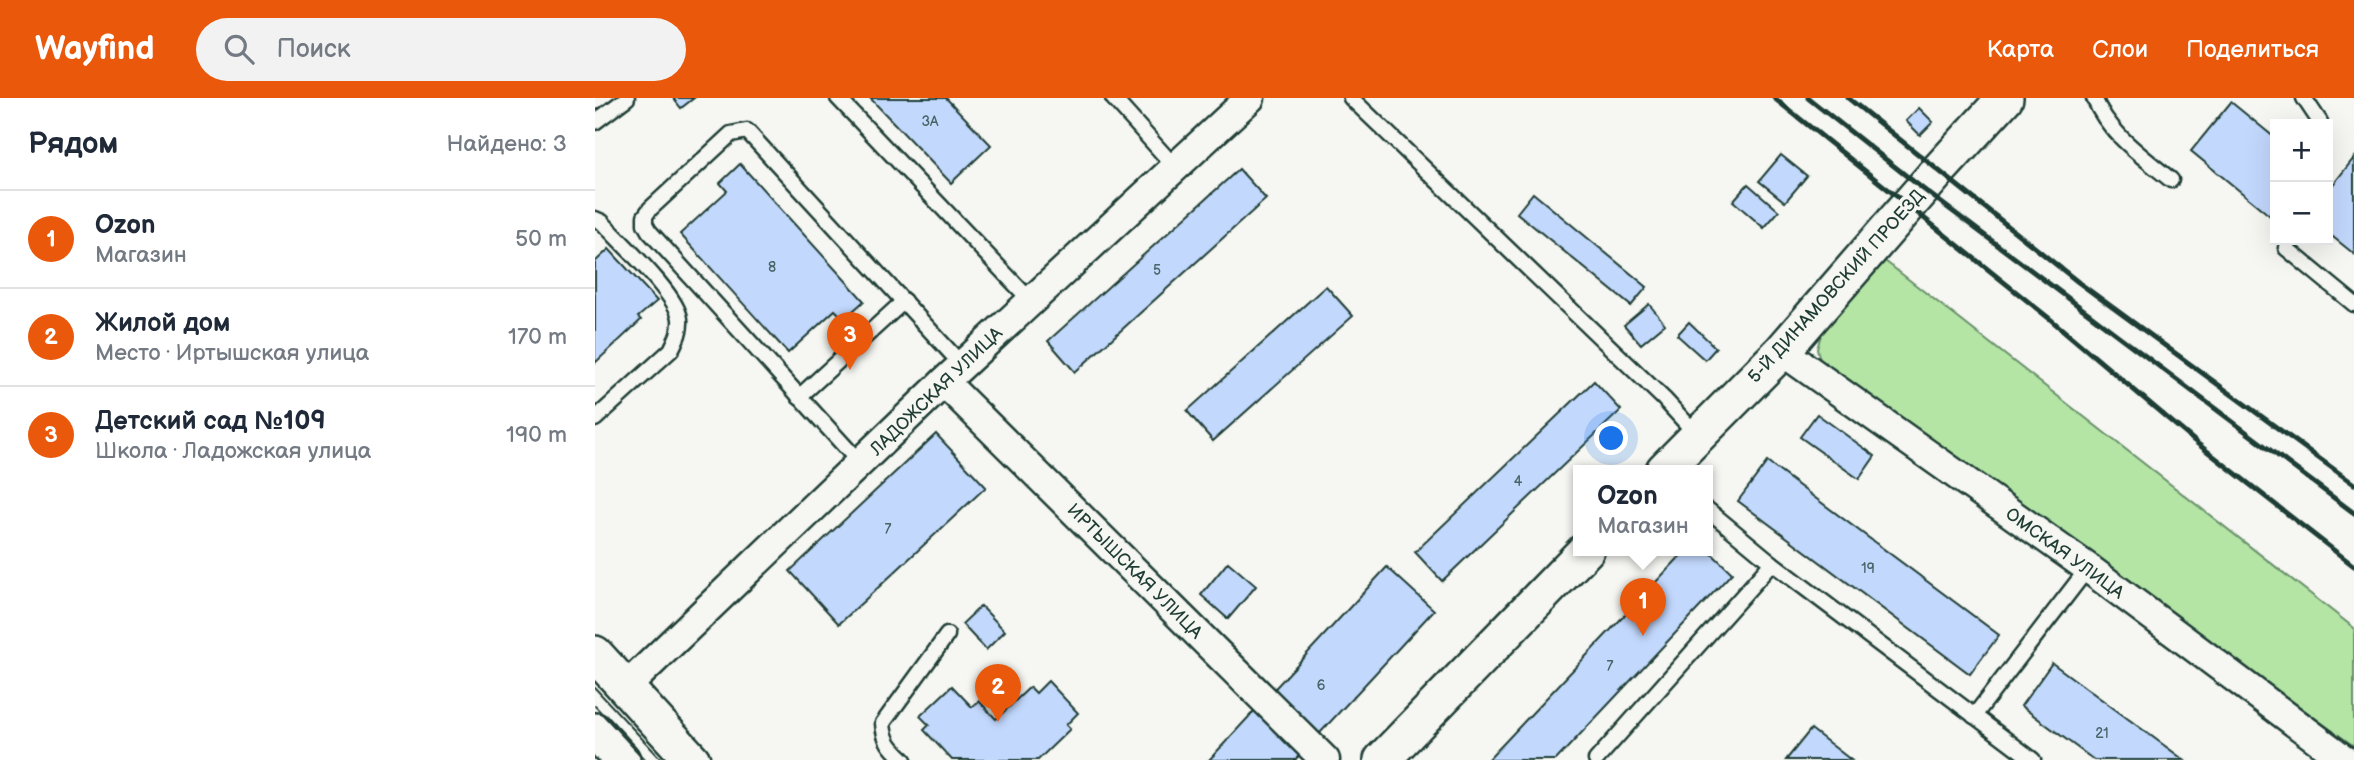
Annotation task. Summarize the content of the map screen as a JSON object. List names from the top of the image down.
{
  "streets": {
    "street": [
      "5-Й ДИНАМОВСКИЙ ПРОЕЗД",
      "ЛАДОЖСКАЯ УЛИЦА",
      "ОМСКАЯ УЛИЦА",
      "ИРТЫШСКАЯ УЛИЦА"
    ]
  },
  "crossings": [
    ["5-Й ДИНАМОВСКИЙ ПРОЕЗД", "ОМСКАЯ УЛИЦА"],
    ["ЛАДОЖСКАЯ УЛИЦА", "ИРТЫШСКАЯ УЛИЦА"]
  ],
  "house_numbers": [
    "3А",
    "8",
    "5",
    "4",
    "7",
    "19",
    "7",
    "6",
    "21"
  ],
  "page": {
    "header": "Wayfind",
    "search": "Поиск",
    "nav": ["Карта", "Слои", "Поделиться"],
    "heading": ["Рядом", "Найдено: 3"],
    "map_buttons": ["+", "−"],
    "list": [
      {
        "mark": "1",
        "name": "Ozon",
        "note": "Магазин",
        "value": "50 m"
      },
      {
        "mark": "2",
        "name": "Жилой дом",
        "note": "Место · Иртышская улица",
        "value": "170 m"
      },
      {
        "mark": "3",
        "name": "Детский сад №109",
        "note": "Школа · Ладожская улица",
        "value": "190 m"
      }
    ],
    "pins": ["3", "1", "2"],
    "popup": ["Ozon", "Магазин"]
  }
}
